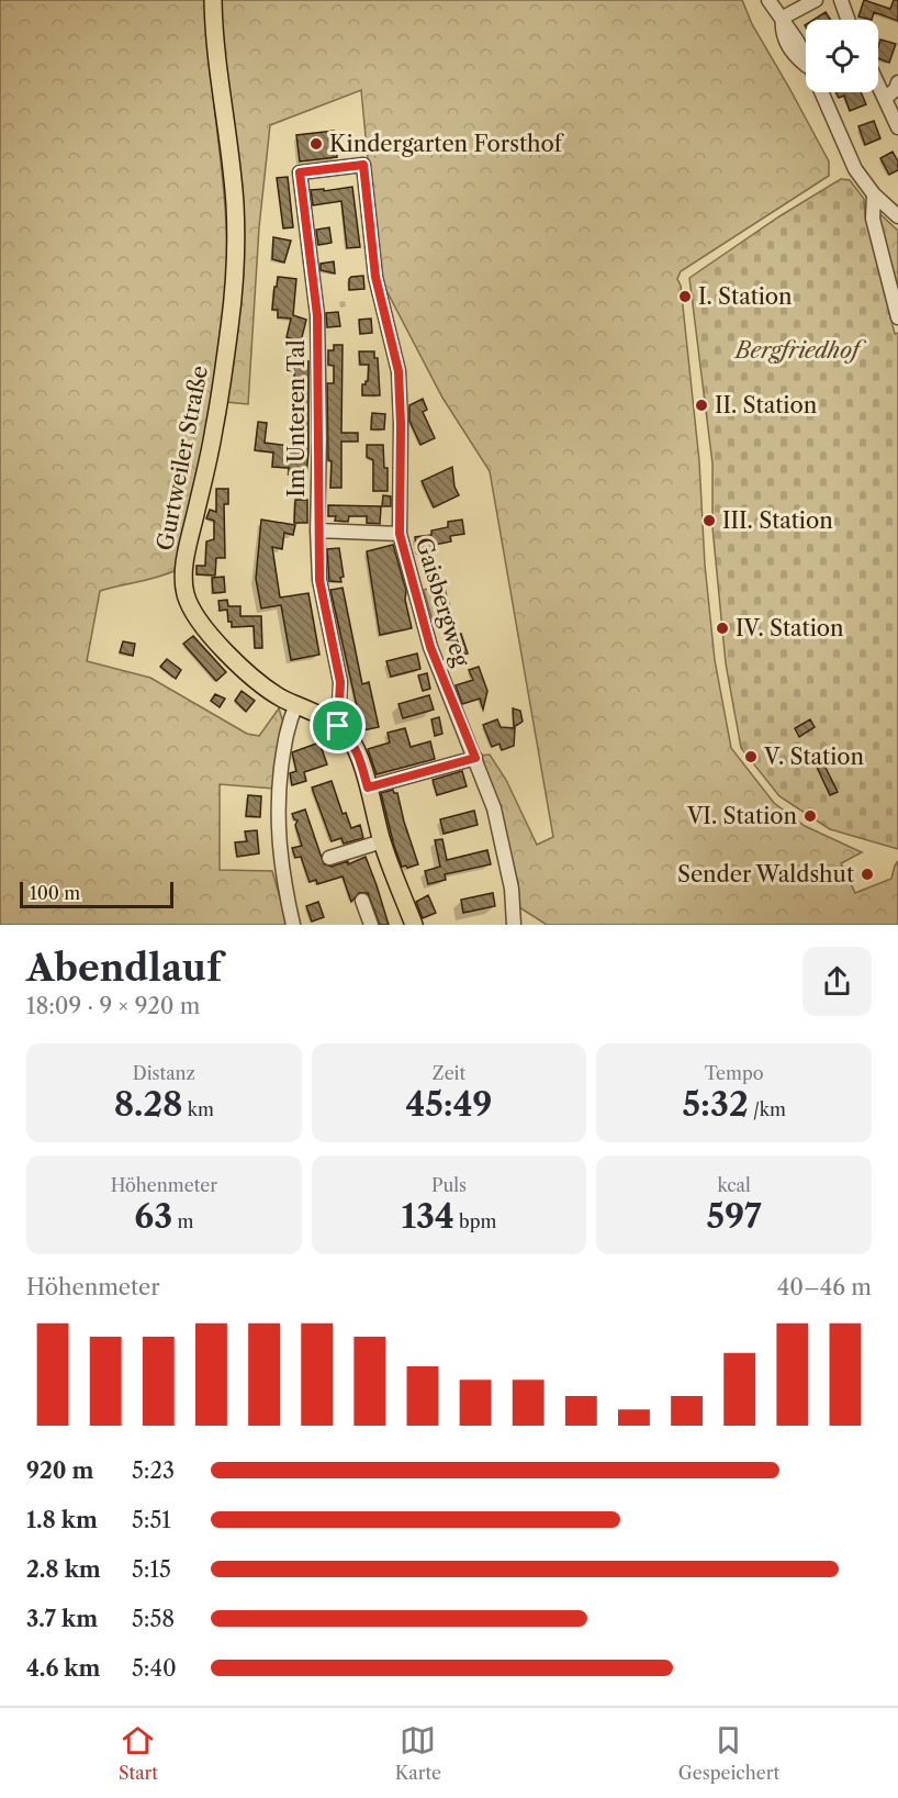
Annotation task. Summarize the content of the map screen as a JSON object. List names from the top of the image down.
{
  "streets": {
    "main road": ["Gurtweiler Straße"],
    "street": ["Im Unteren Tal", "Gaisbergweg"]
  },
  "crossings": [
    ["Im Unteren Tal", "Gurtweiler Straße"],
    ["Im Unteren Tal", "Gaisbergweg"]
  ],
  "parks": ["Bergfriedhof"],
  "places": [
    "Kindergarten Forsthof",
    "I. Station",
    "II. Station",
    "III. Station",
    "IV. Station",
    "V. Station",
    "VI. Station",
    "Sender Waldshut"
  ],
  "scale_bar": "100 m",
  "page": {
    "scale": "100 m",
    "heading": ["Abendlauf", "18:09 · 9 × 920 m"],
    "stats": [
      ["Distanz", "8.28 km"],
      ["Zeit", "45:49"],
      ["Tempo", "5:32 /km"],
      ["Höhenmeter", "63 m"],
      ["Puls", "134 bpm"],
      ["kcal", "597"]
    ],
    "chart": ["Höhenmeter", "40–46 m"],
    "list": [
      {
        "name": "920 m",
        "note": "5:23"
      },
      {
        "name": "1.8 km",
        "note": "5:51"
      },
      {
        "name": "2.8 km",
        "note": "5:15"
      },
      {
        "name": "3.7 km",
        "note": "5:58"
      },
      {
        "name": "4.6 km",
        "note": "5:40"
      }
    ],
    "tabs": ["Start", "Karte", "Gespeichert"]
  }
}
